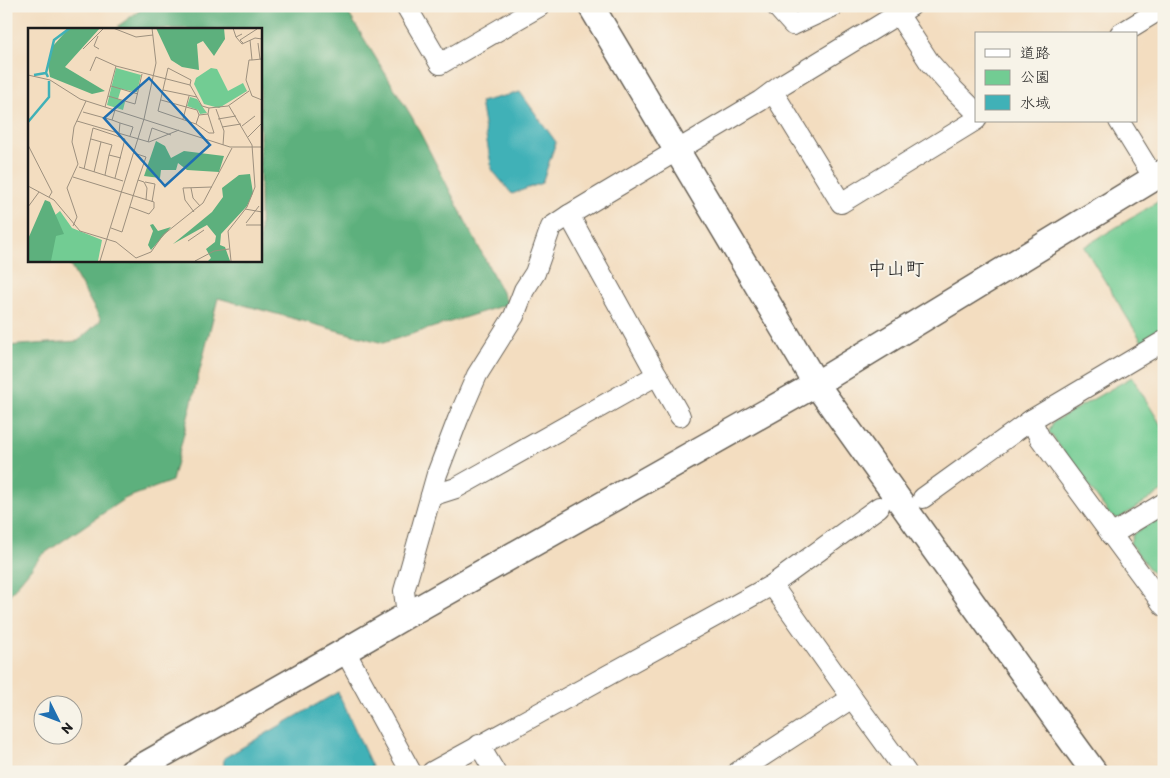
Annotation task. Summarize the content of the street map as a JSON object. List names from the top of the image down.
{
  "districts": ["中山町"],
  "legend": ["道路", "公園", "水域"],
  "north": "bottom right"
}
